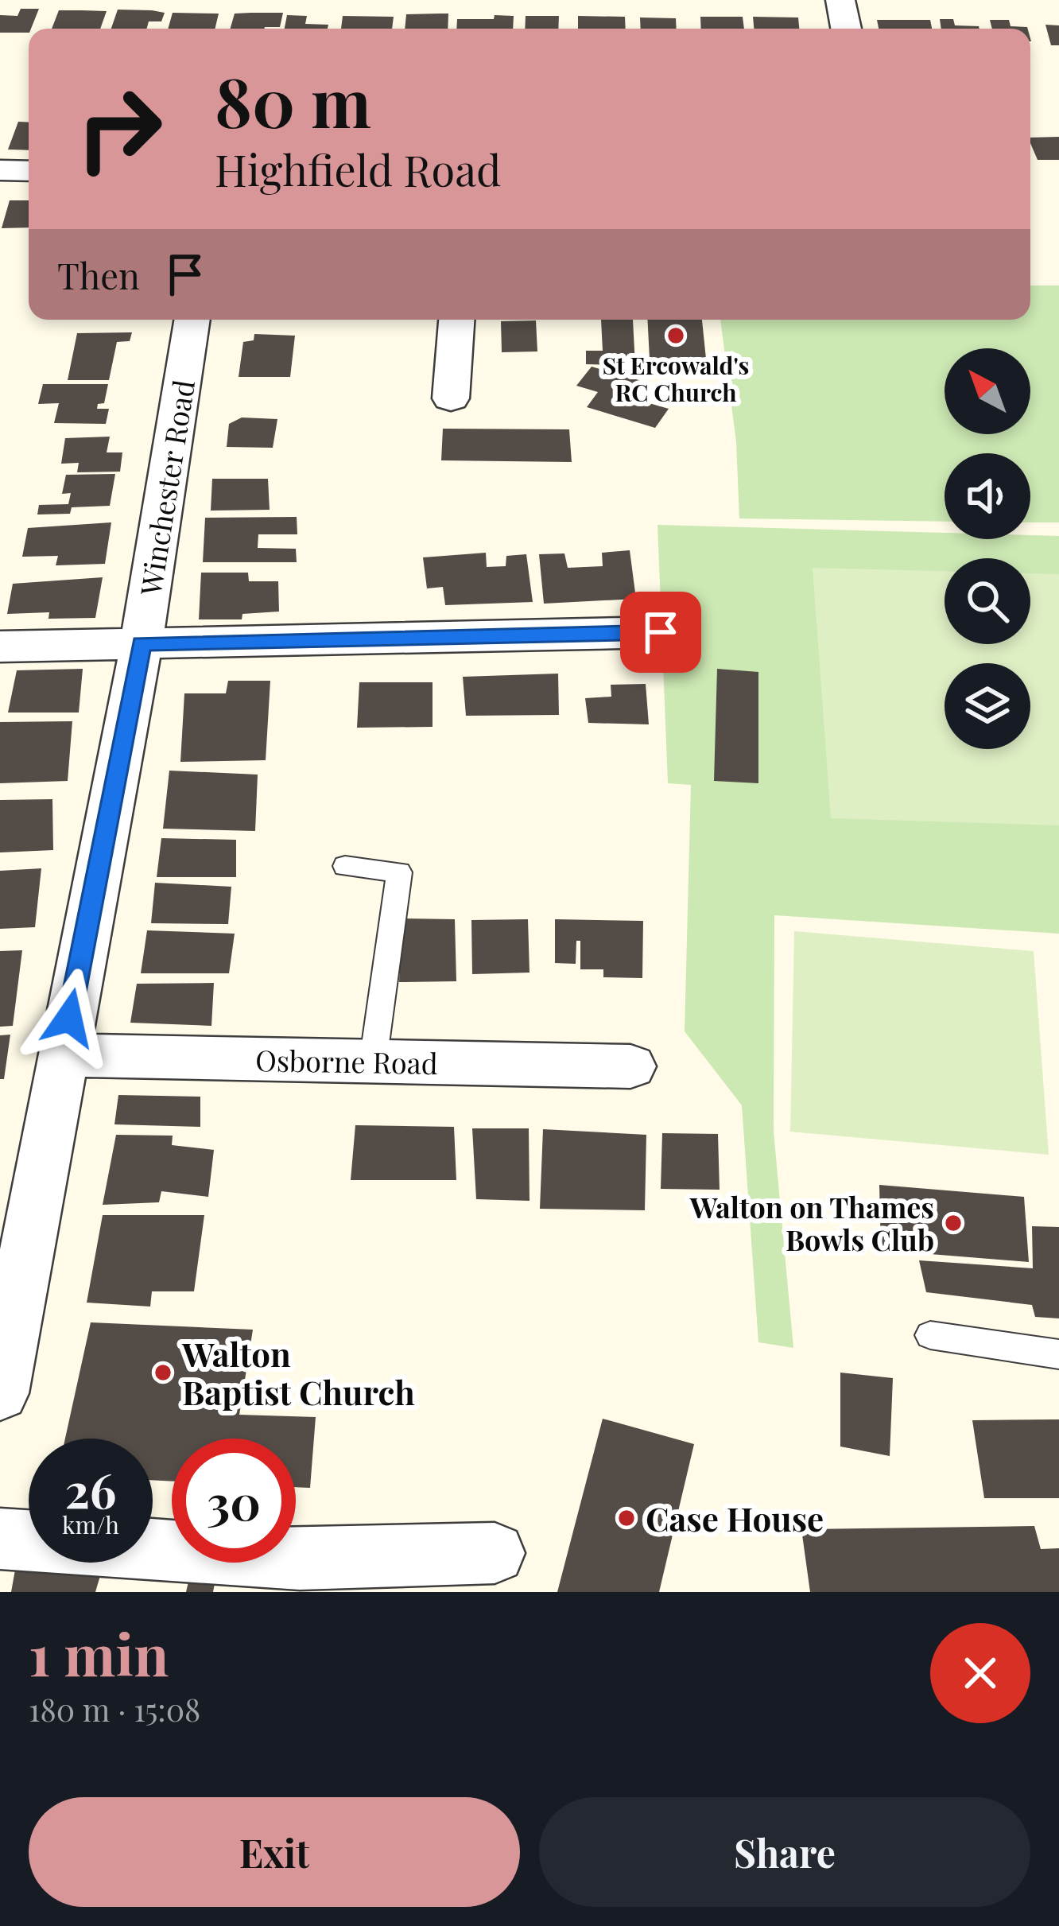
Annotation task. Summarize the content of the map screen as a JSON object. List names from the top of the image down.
{
  "streets": {
    "street": ["Winchester Road", "Osborne Road"]
  },
  "crossings": [
    ["Winchester Road", "Osborne Road"]
  ],
  "places": [
    "St Ercowald's RC Church",
    "Walton on Thames Bowls Club",
    "Walton Baptist Church",
    "Case House"
  ],
  "north": "top left",
  "page": {
    "turn": ["80 m", "Highfield Road"],
    "then": "Then",
    "speed": "26 km/h",
    "limit": "30",
    "heading": ["1 min", "180 m · 15:08"],
    "buttons": ["Exit", "Share"]
  }
}
